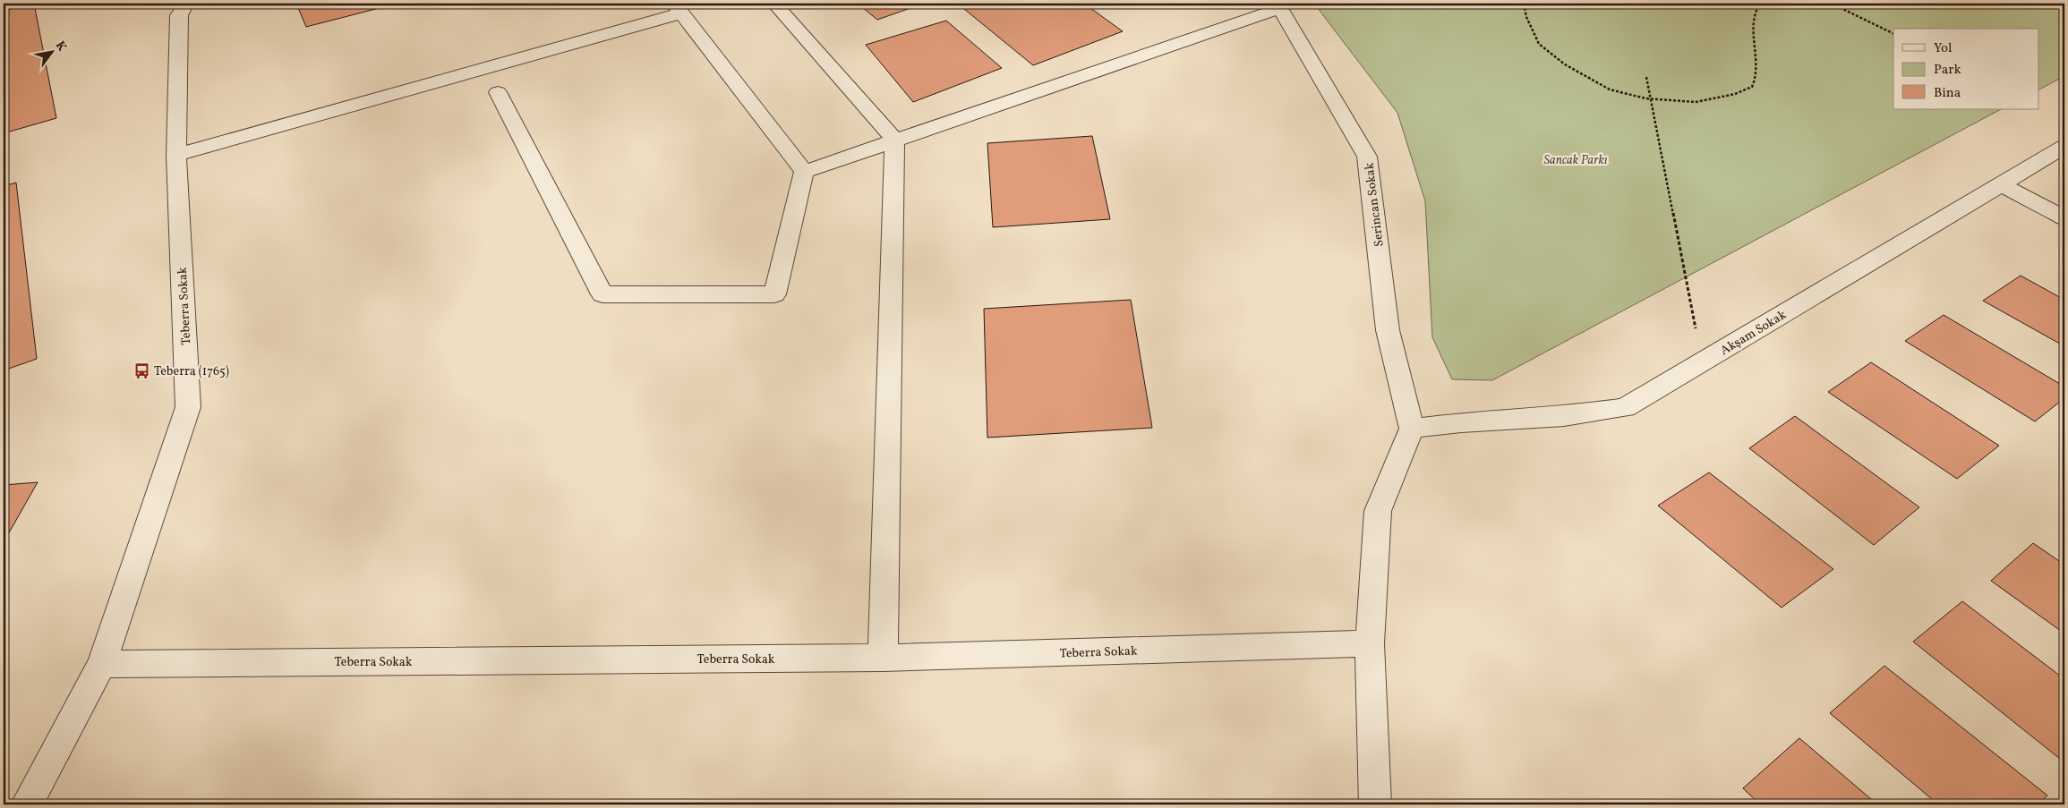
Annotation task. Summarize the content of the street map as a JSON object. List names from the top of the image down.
{
  "streets": {
    "street": ["Serincan Sokak", "Teberra Sokak", "Akşam Sokak"]
  },
  "crossings": [
    ["Serincan Sokak", "Akşam Sokak"]
  ],
  "parks": ["Sancak Parkı"],
  "places": {
    "bus stop": ["Teberra (1765)"]
  },
  "legend": ["Yol", "Park", "Bina"],
  "north": "top right"
}
